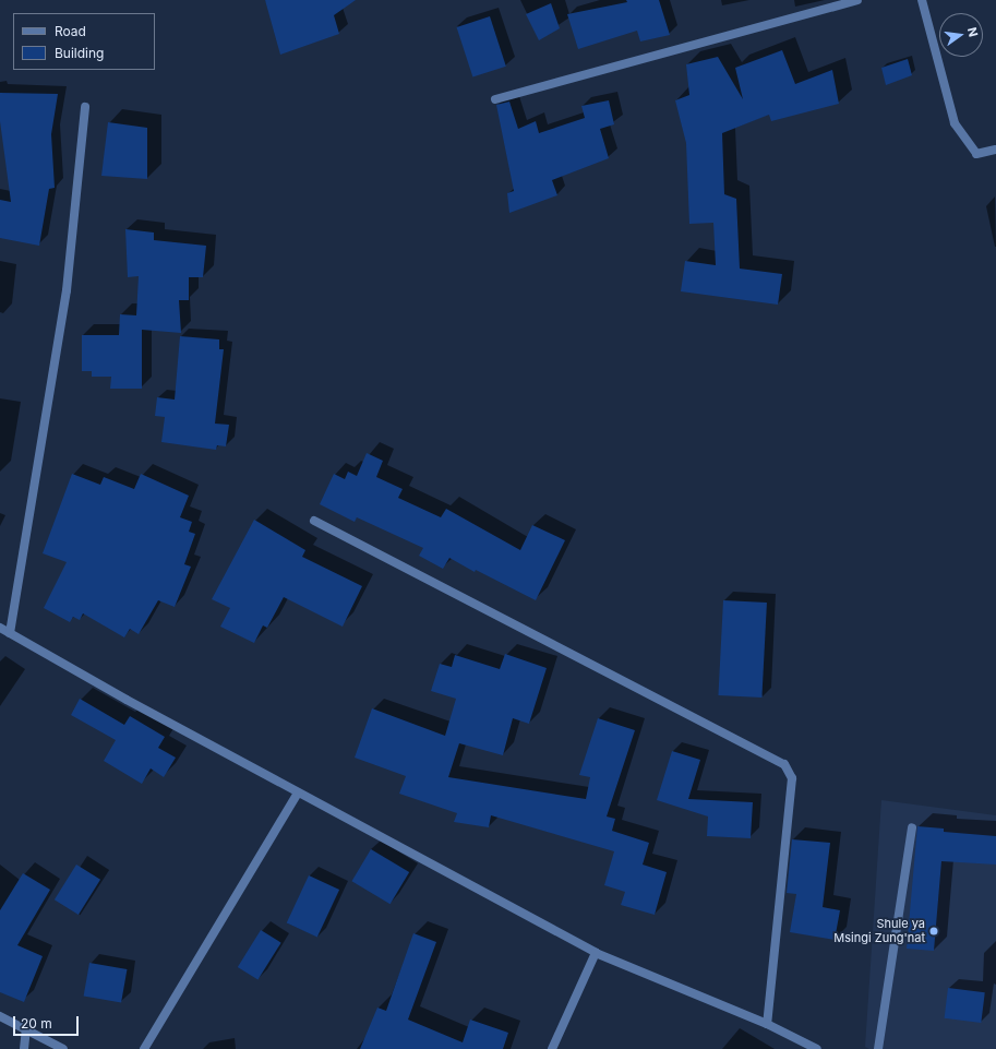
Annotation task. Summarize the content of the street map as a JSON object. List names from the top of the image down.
{
  "places": ["Shule ya Msingi Zung'nat"],
  "legend": ["Road", "Building"],
  "scale_bar": "20 m",
  "north": "right"
}
